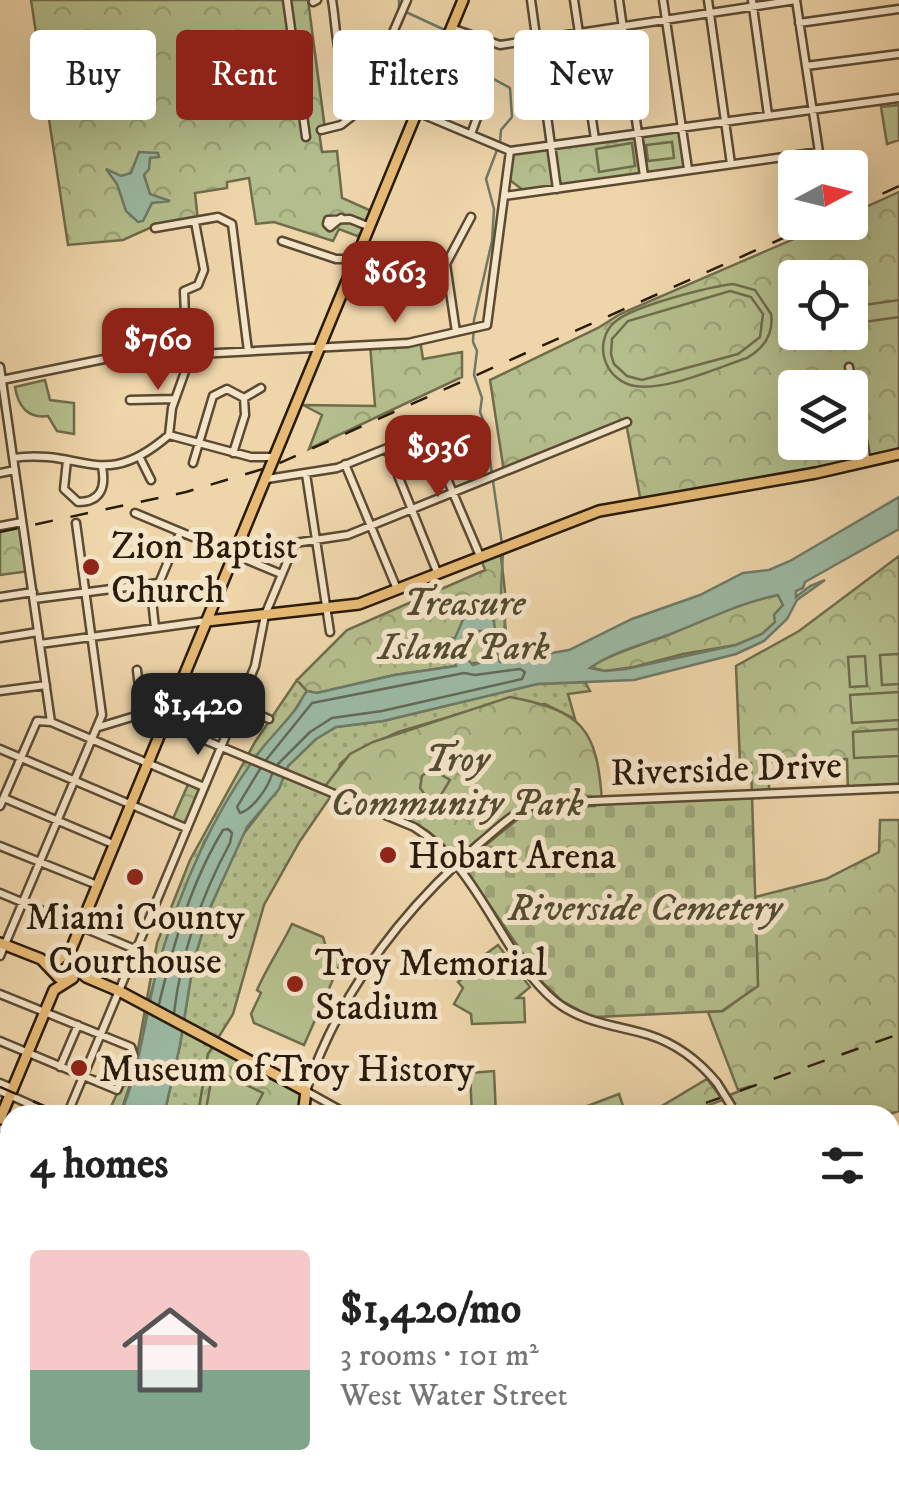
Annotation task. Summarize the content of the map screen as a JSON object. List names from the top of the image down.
{
  "streets": {
    "street": ["Riverside Drive"]
  },
  "parks": ["Treasure Island Park", "Troy Community Park", "Riverside Cemetery"],
  "places": [
    "Zion Baptist Church",
    "Hobart Arena",
    "Miami County Courthouse",
    "Troy Memorial Stadium",
    "Museum of Troy History"
  ],
  "north": "right",
  "page": {
    "chip": [
      "Buy",
      "Rent",
      "Filters",
      "New"
    ],
    "price": [
      "$663",
      "$760",
      "$936",
      "$1,420"
    ],
    "heading": "4 homes",
    "list": [
      {
        "name": "$1,420/mo",
        "note": "3 rooms · 101 m² · West Water Street"
      }
    ]
  }
}
